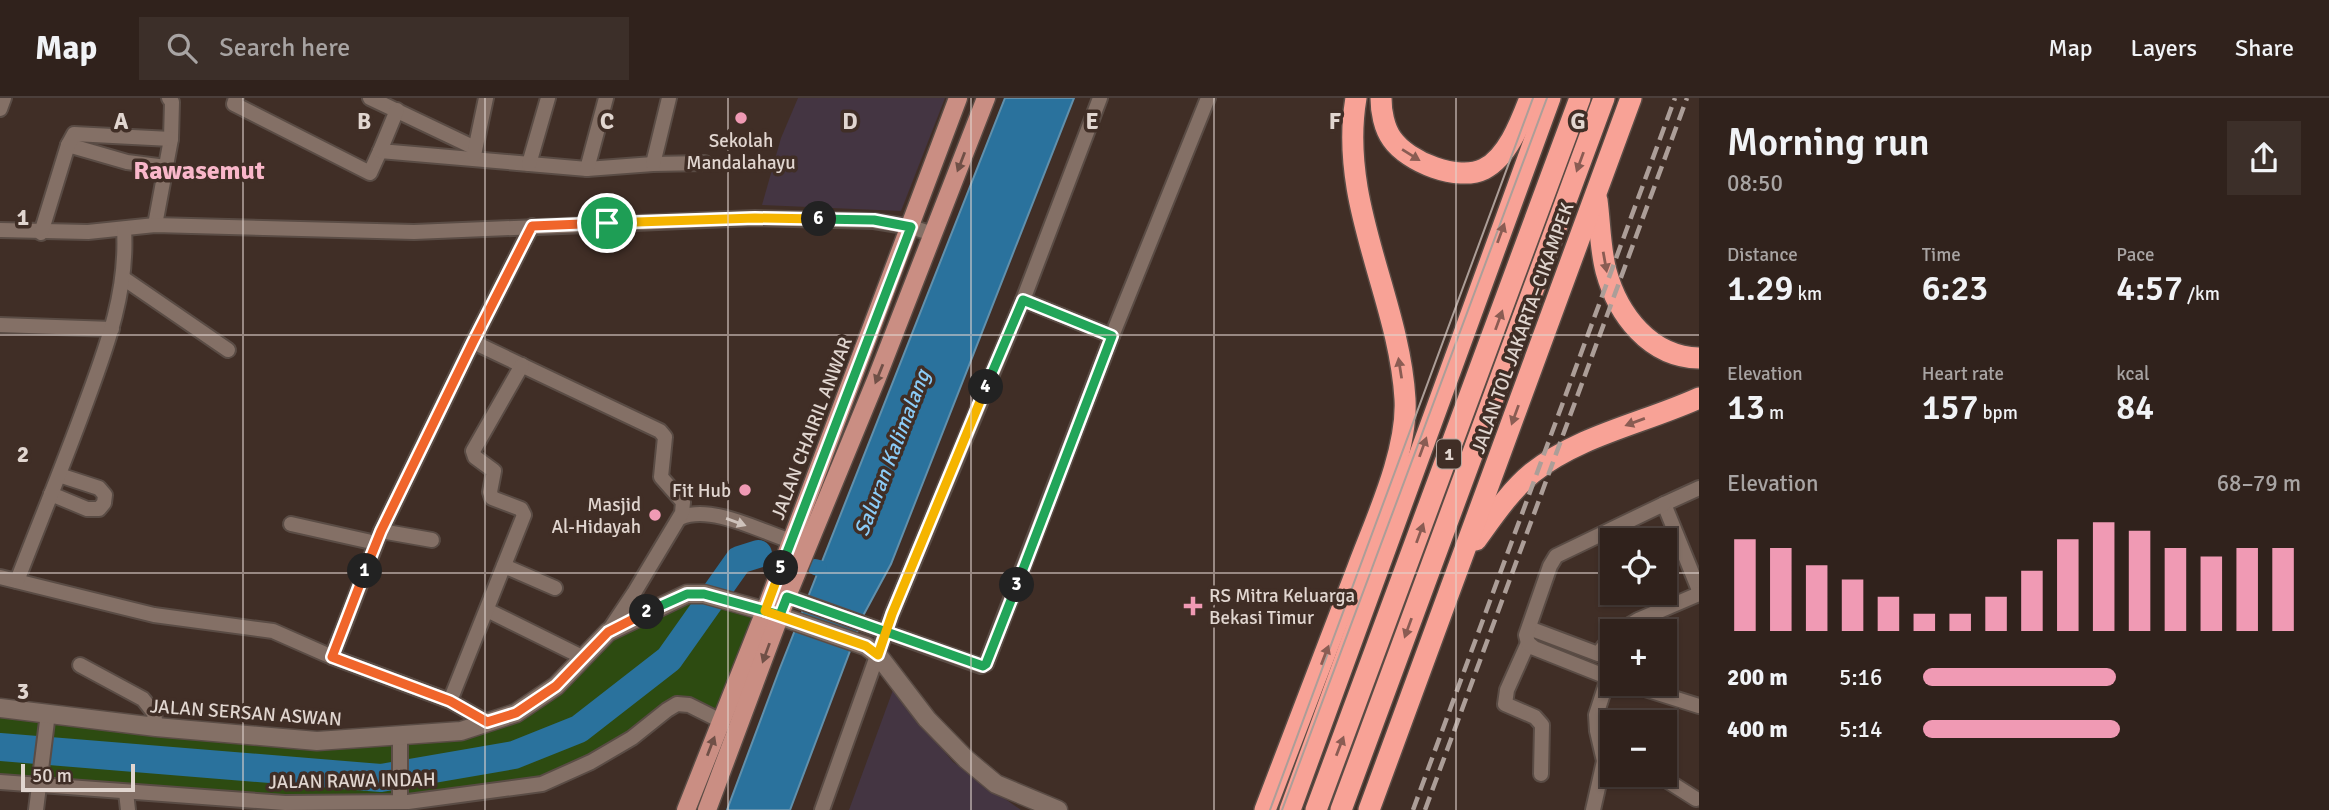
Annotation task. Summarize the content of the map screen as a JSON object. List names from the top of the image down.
{
  "streets": {
    "highway": ["JALAN TOL JAKARTA–CIKAMPEK", "1"],
    "main road": ["JALAN CHAIRIL ANWAR"],
    "street": ["JALAN SERSAN ASWAN", "JALAN RAWA INDAH"]
  },
  "crossings": [
    ["JALAN CHAIRIL ANWAR", "JALAN SERSAN ASWAN"],
    ["JALAN CHAIRIL ANWAR", "JALAN RAWA INDAH"]
  ],
  "districts": ["Rawasemut"],
  "water": ["Saluran Kalimalang"],
  "places": {
    "other": ["Sekolah Mandalahayu", "Fit Hub", "Masjid Al-Hidayah"],
    "health": ["RS Mitra Keluarga Bekasi Timur"]
  },
  "scale_bar": "50 m",
  "page": {
    "header": "Map",
    "search": "Search here",
    "nav": ["Map", "Layers", "Share"],
    "heading": ["Morning run", "08:50"],
    "pins": [
      "6",
      "4",
      "5",
      "1",
      "3",
      "2"
    ],
    "stats": [
      ["Distance", "1.29 km"],
      ["Time", "6:23"],
      ["Pace", "4:57 /km"],
      ["Elevation", "13 m"],
      ["Heart rate", "157 bpm"],
      ["kcal", "84"]
    ],
    "chart": ["Elevation", "68–79 m"],
    "map_buttons": ["+", "−"],
    "list": [
      {
        "name": "200 m",
        "note": "5:16"
      },
      {
        "name": "400 m",
        "note": "5:14"
      }
    ],
    "scale": "50 m"
  },
  "grid": {
    "columns": [
      "A",
      "B",
      "C",
      "D",
      "E",
      "F",
      "G"
    ],
    "rows": ["1", "2", "3"]
  }
}
